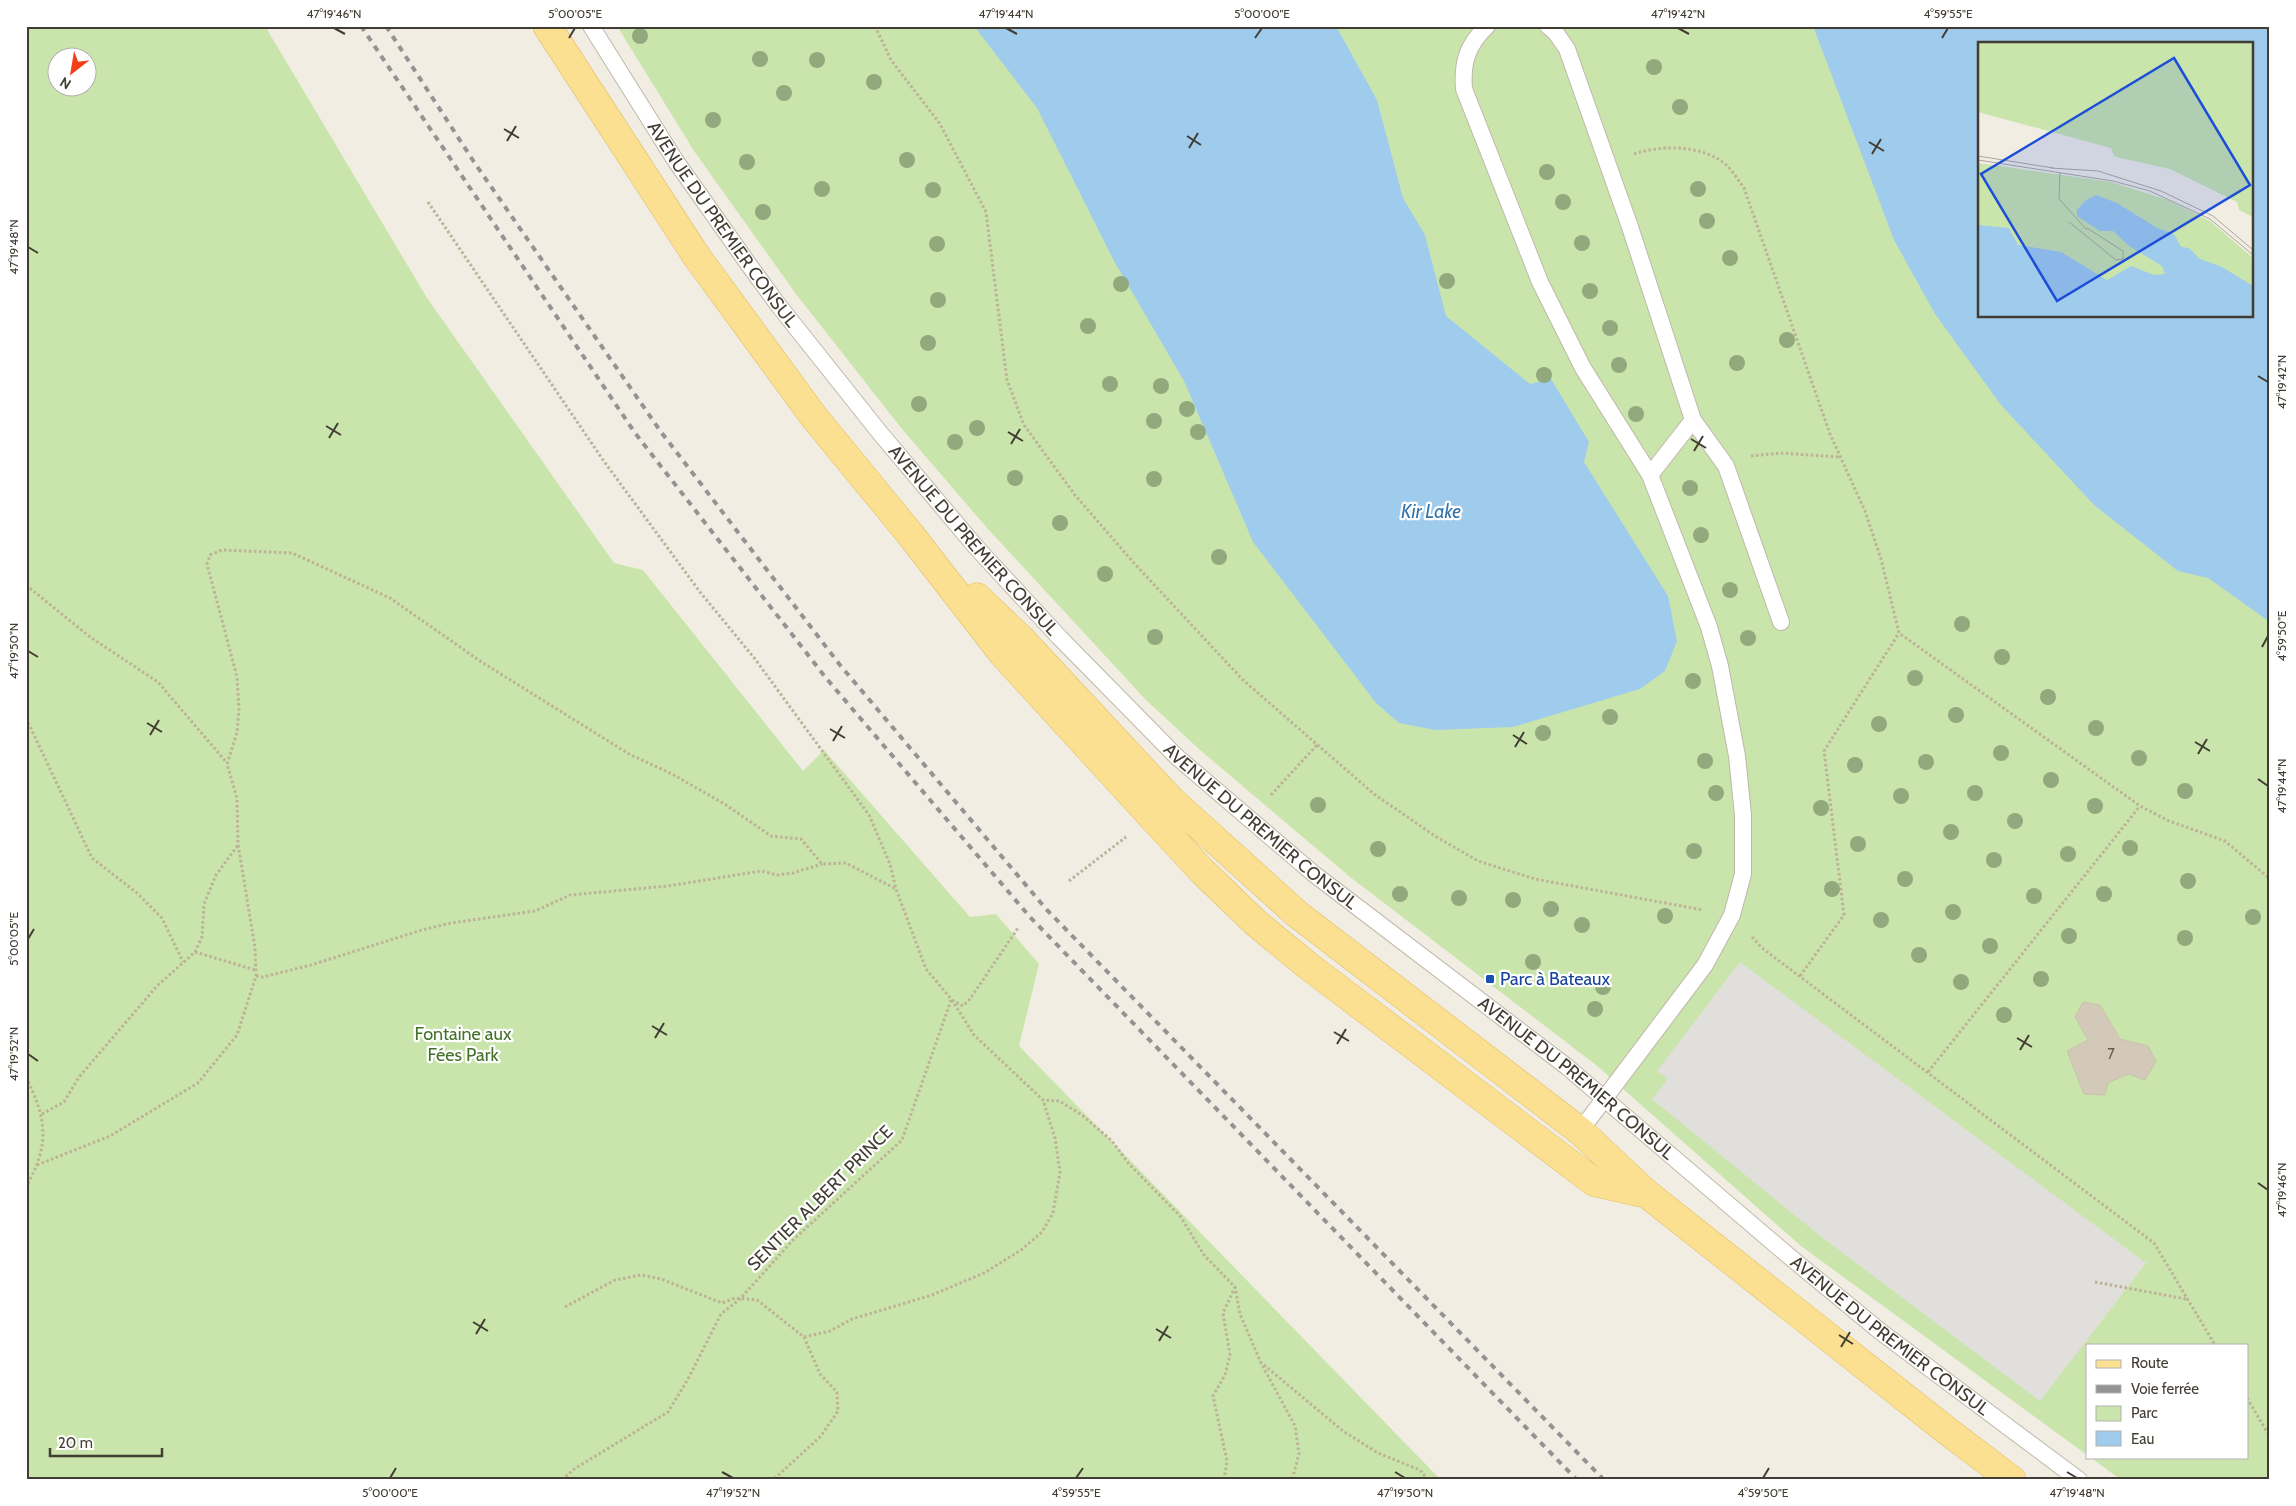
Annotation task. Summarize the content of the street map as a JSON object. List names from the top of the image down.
{
  "streets": {
    "main road": ["AVENUE DU PREMIER CONSUL"],
    "path": ["SENTIER ALBERT PRINCE"]
  },
  "water": ["Kir Lake"],
  "parks": ["Fontaine aux Fées Park"],
  "places": {
    "transit": ["Parc à Bateaux"]
  },
  "house_numbers": ["7"],
  "legend": [
    "Route",
    "Voie ferrée",
    "Parc",
    "Eau"
  ],
  "scale_bar": "20 m",
  "north": "bottom left",
  "coordinates": [
    "47°19'46\"N",
    "5°00'05\"E",
    "47°19'44\"N",
    "5°00'00\"E",
    "47°19'42\"N",
    "4°59'55\"E",
    "47°19'48\"N",
    "4°59'50\"E",
    "47°19'50\"N",
    "47°19'52\"N"
  ]
}
